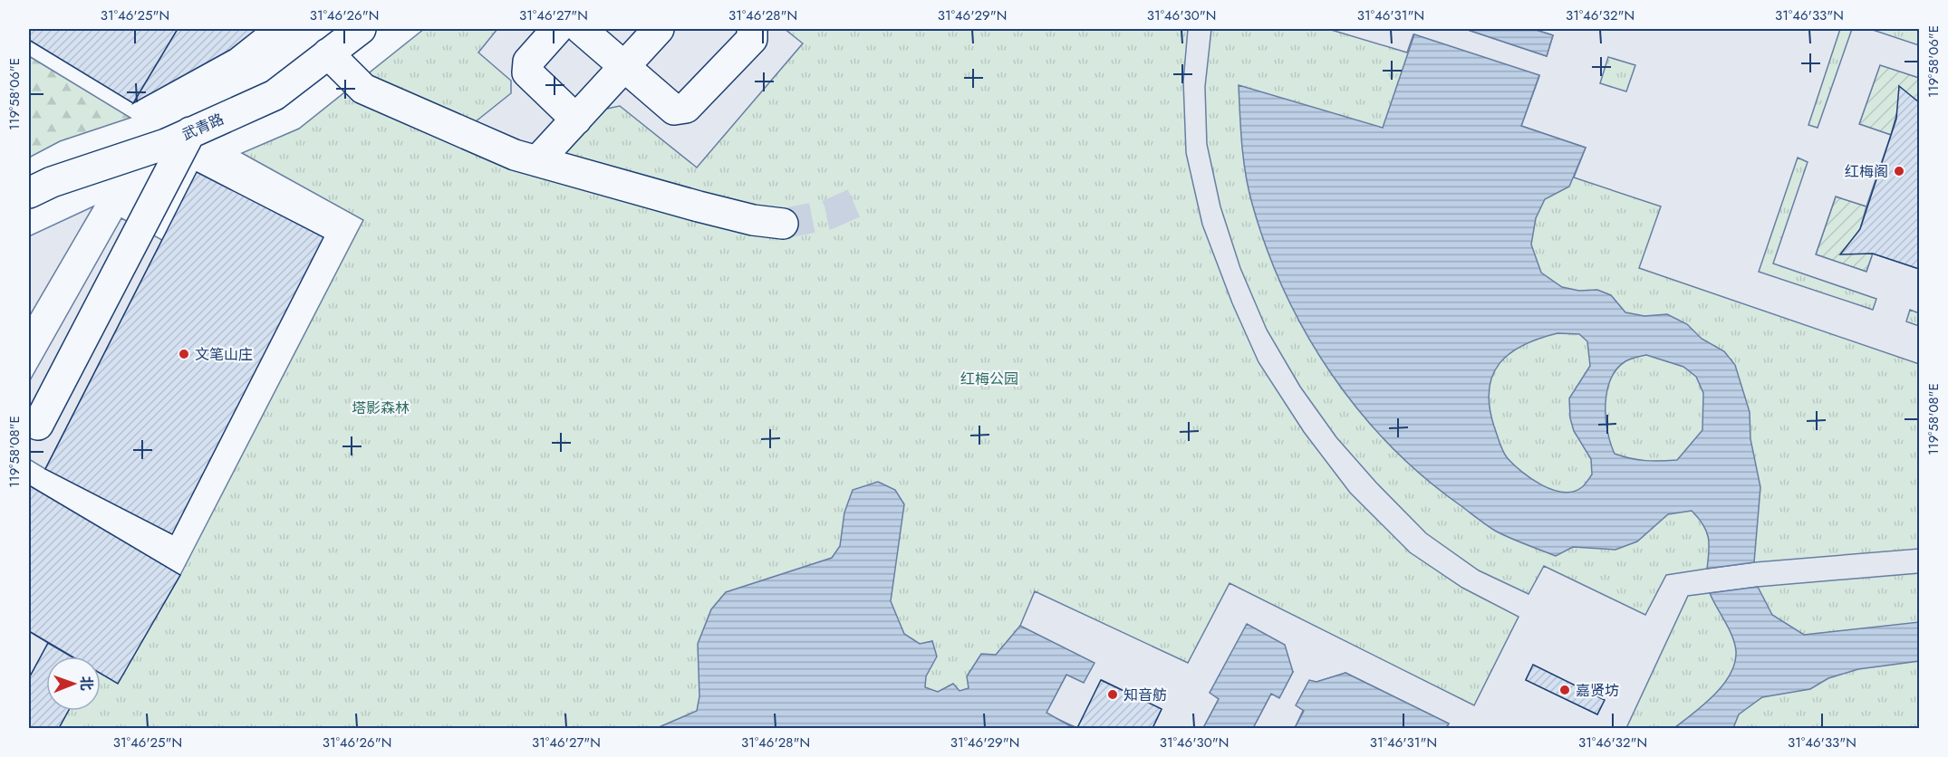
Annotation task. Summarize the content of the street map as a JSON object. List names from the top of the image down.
{
  "streets": {
    "street": ["武青路"]
  },
  "parks": ["红梅公园", "塔影森林"],
  "places": [
    "红梅阁",
    "文笔山庄",
    "嘉贤坊",
    "知音舫"
  ],
  "north": "right",
  "coordinates": [
    "31°46'25\"N",
    "31°46'26\"N",
    "31°46'27\"N",
    "31°46'28\"N",
    "31°46'29\"N",
    "31°46'30\"N",
    "31°46'31\"N",
    "31°46'32\"N",
    "31°46'33\"N",
    "119°58'06\"E",
    "119°58'08\"E"
  ]
}
